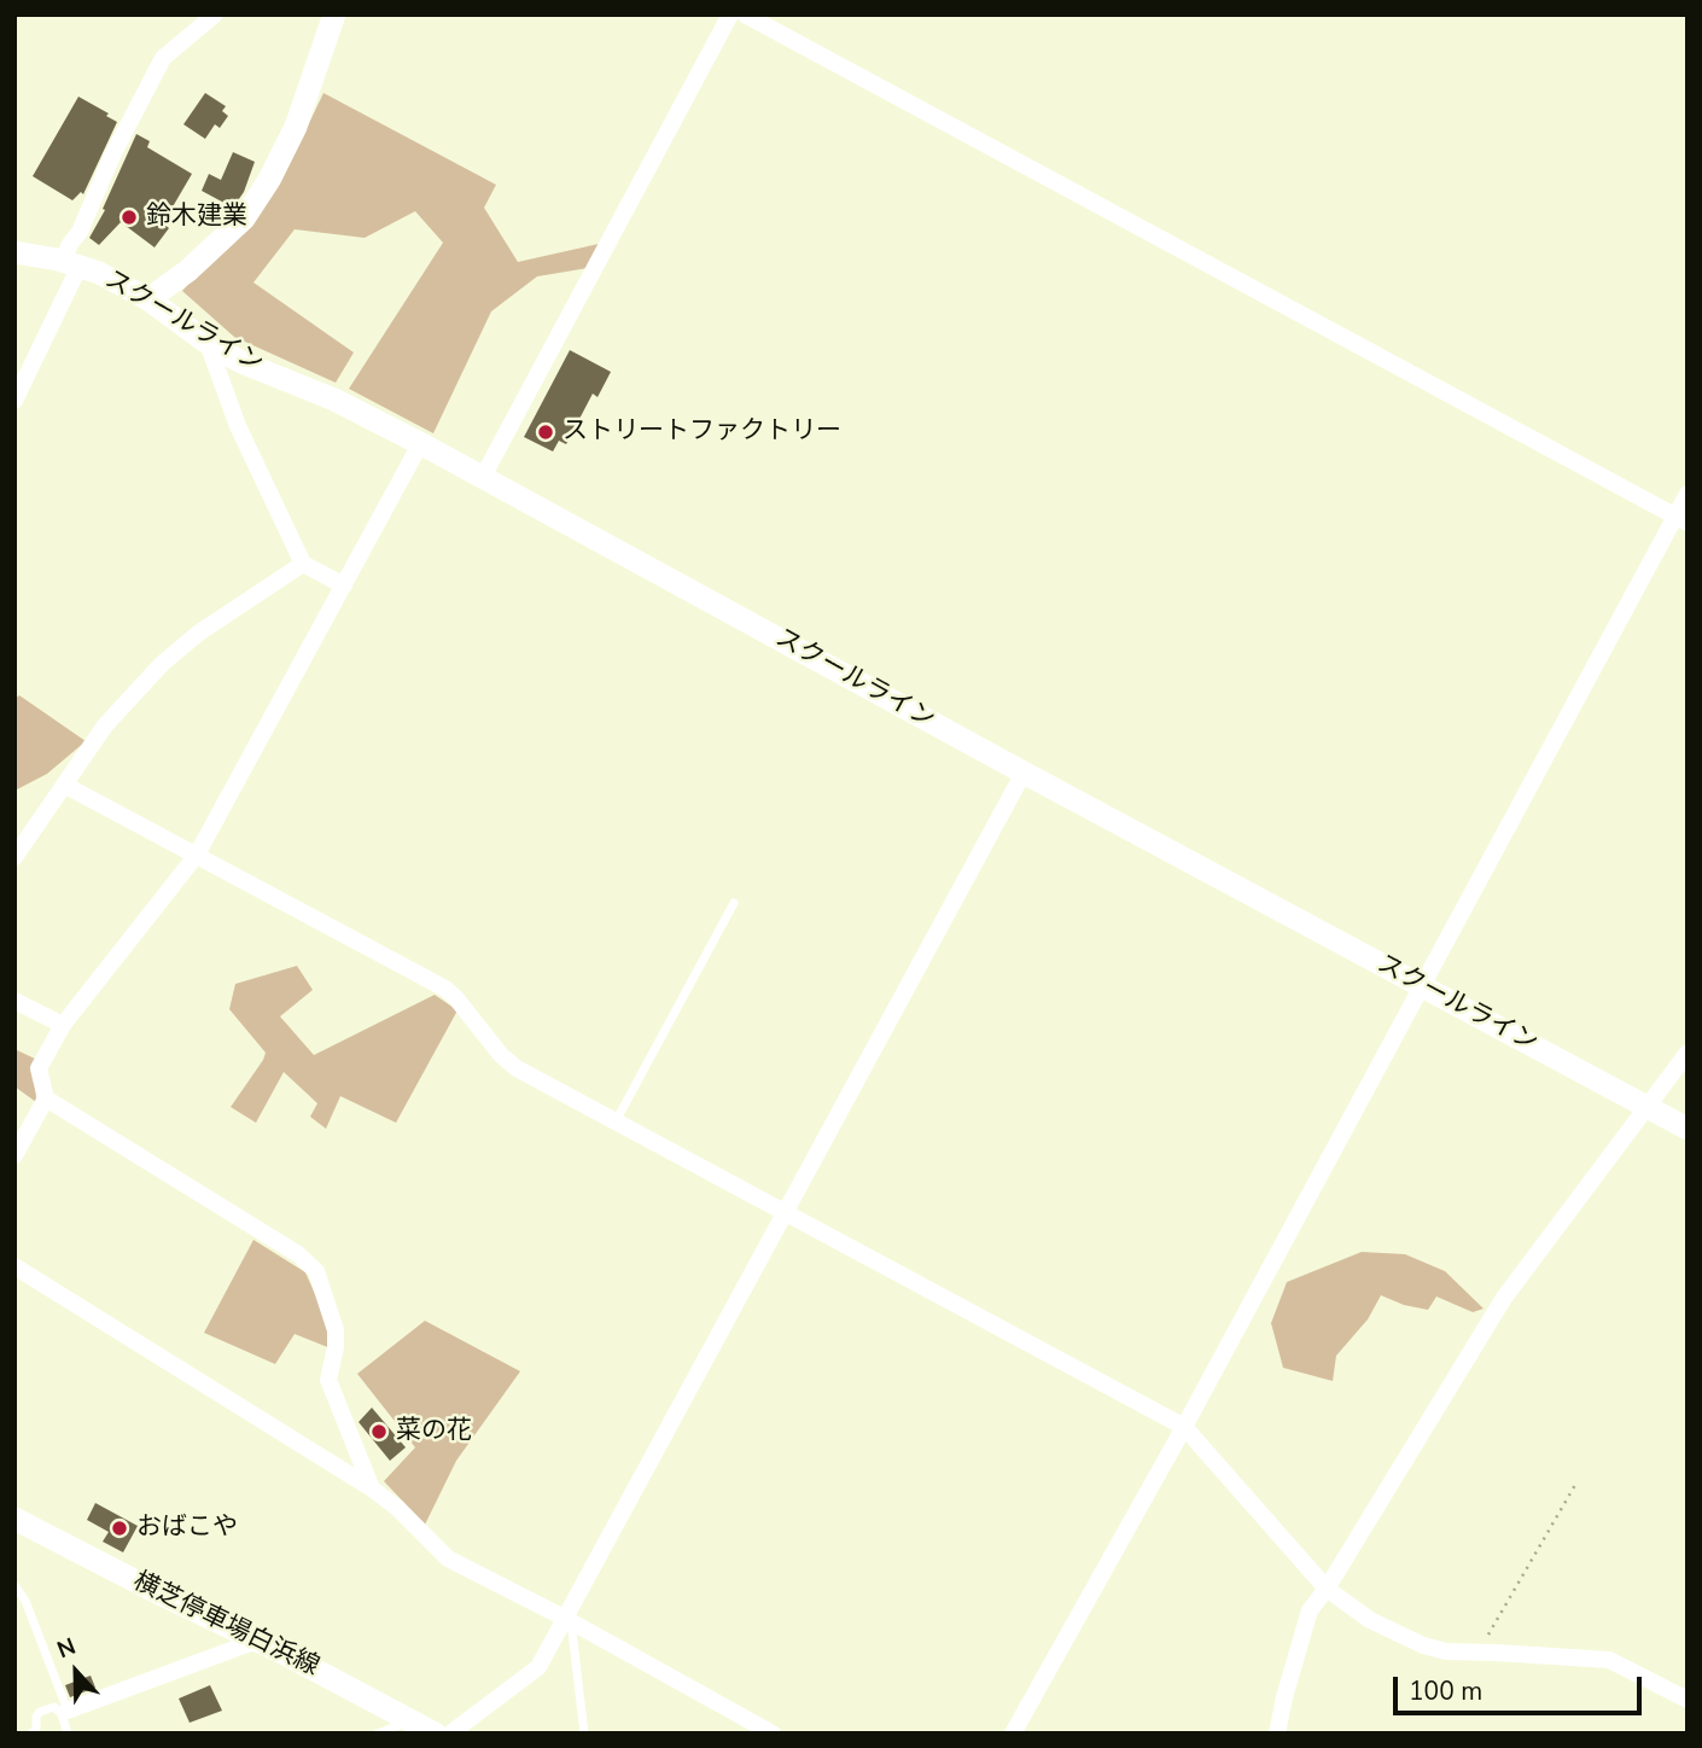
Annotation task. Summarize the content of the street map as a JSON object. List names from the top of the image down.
{
  "streets": {
    "street": ["スクールライン", "横芝停車場白浜線"]
  },
  "places": [
    "鈴木建業",
    "ストリートファクトリー",
    "菜の花",
    "おばこや"
  ],
  "scale_bar": "100 m",
  "north": "top"
}
